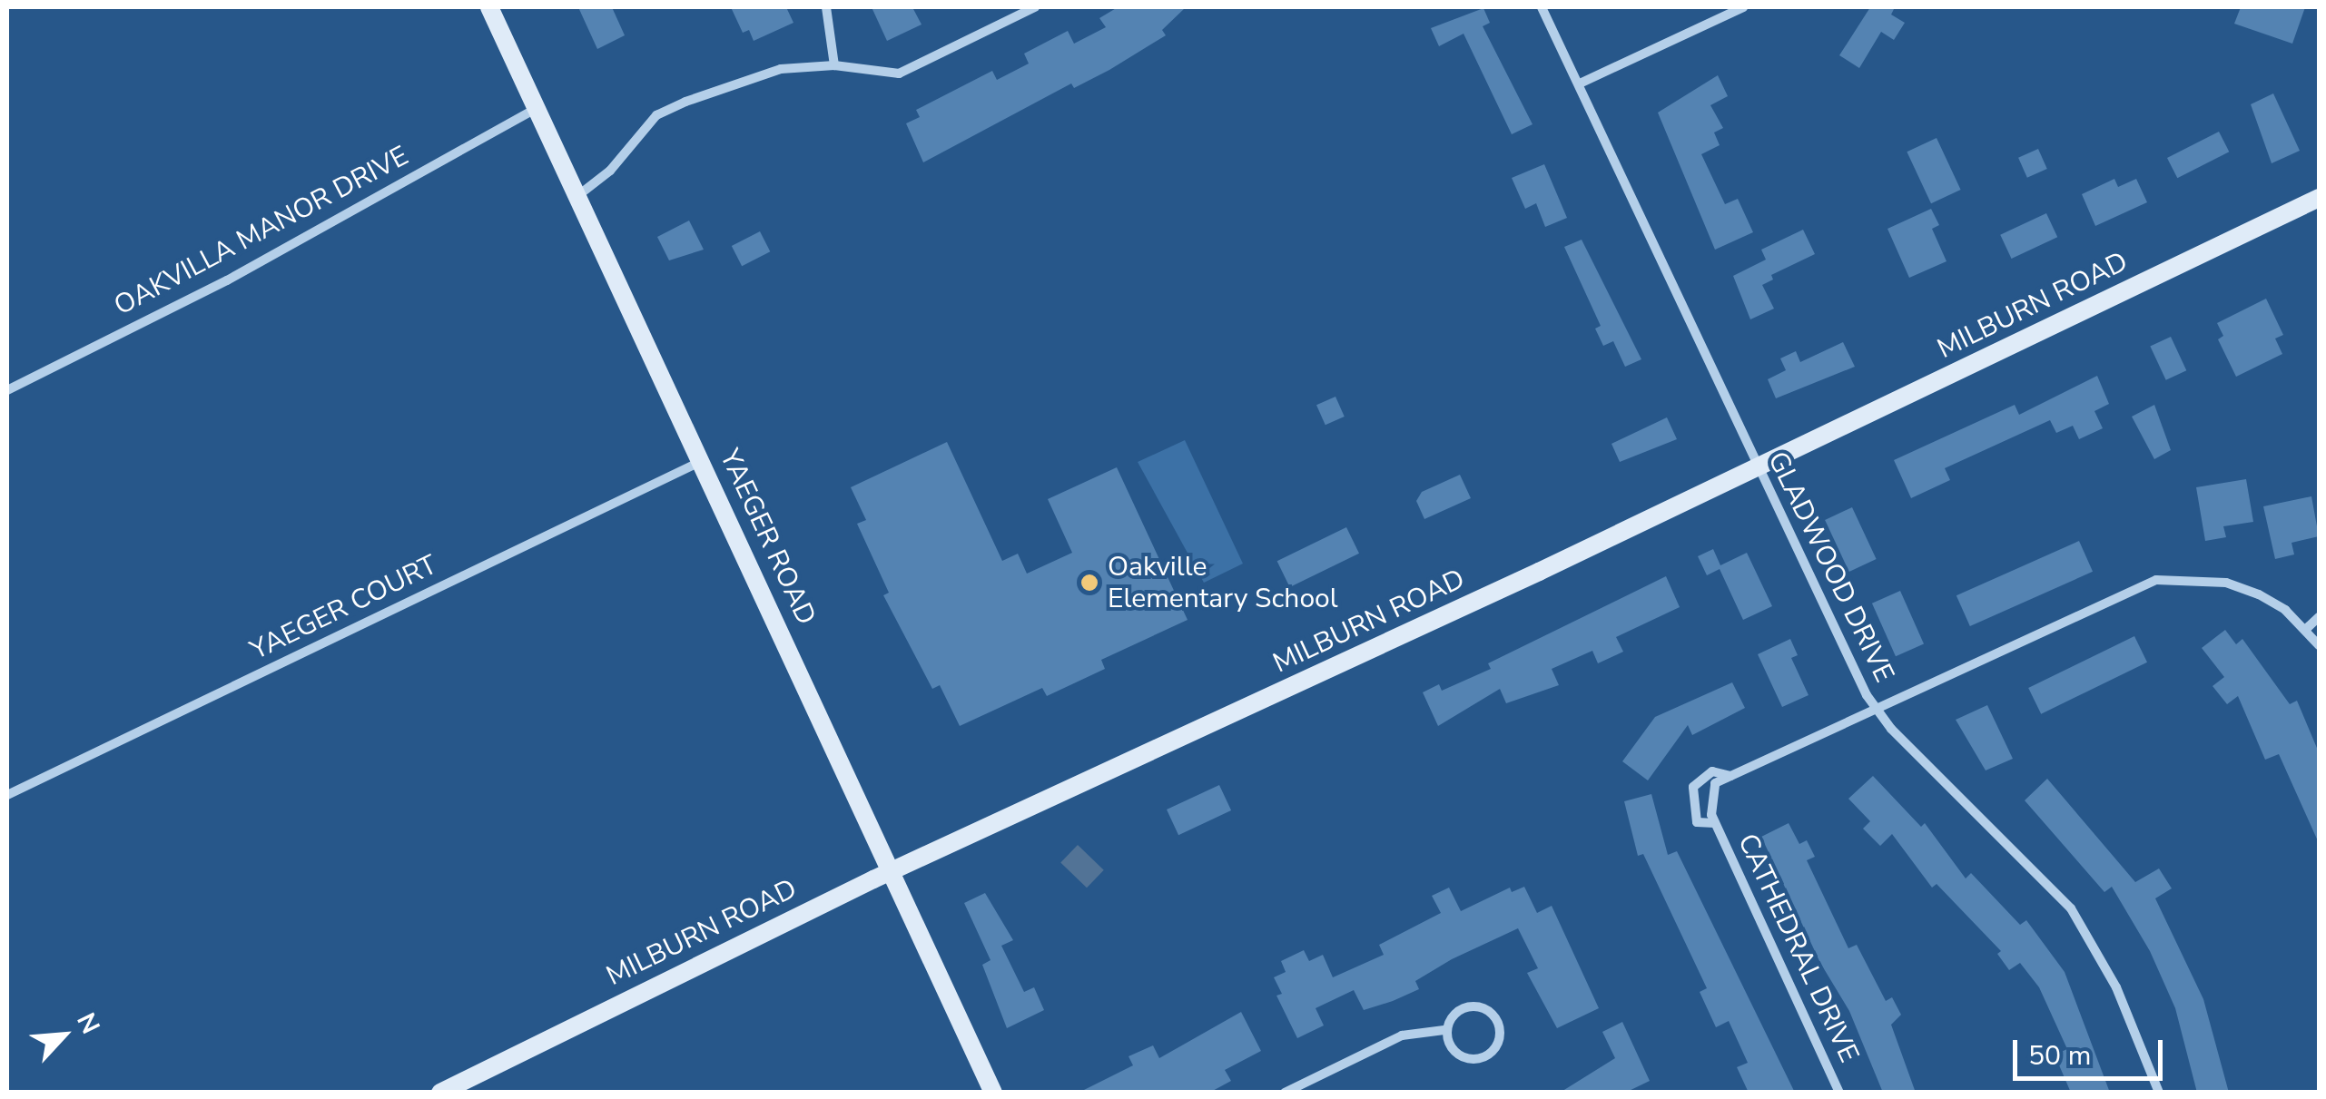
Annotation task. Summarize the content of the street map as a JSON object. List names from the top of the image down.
{
  "streets": {
    "street": [
      "OAKVILLA MANOR DRIVE",
      "MILBURN ROAD",
      "YAEGER ROAD",
      "GLADWOOD DRIVE",
      "YAEGER COURT",
      "CATHEDRAL DRIVE"
    ]
  },
  "crossings": [
    ["OAKVILLA MANOR DRIVE", "YAEGER ROAD"],
    ["MILBURN ROAD", "YAEGER ROAD"],
    ["MILBURN ROAD", "GLADWOOD DRIVE"],
    ["YAEGER ROAD", "YAEGER COURT"],
    ["GLADWOOD DRIVE", "CATHEDRAL DRIVE"]
  ],
  "places": ["Oakville Elementary School"],
  "scale_bar": "50 m",
  "north": "top right"
}
